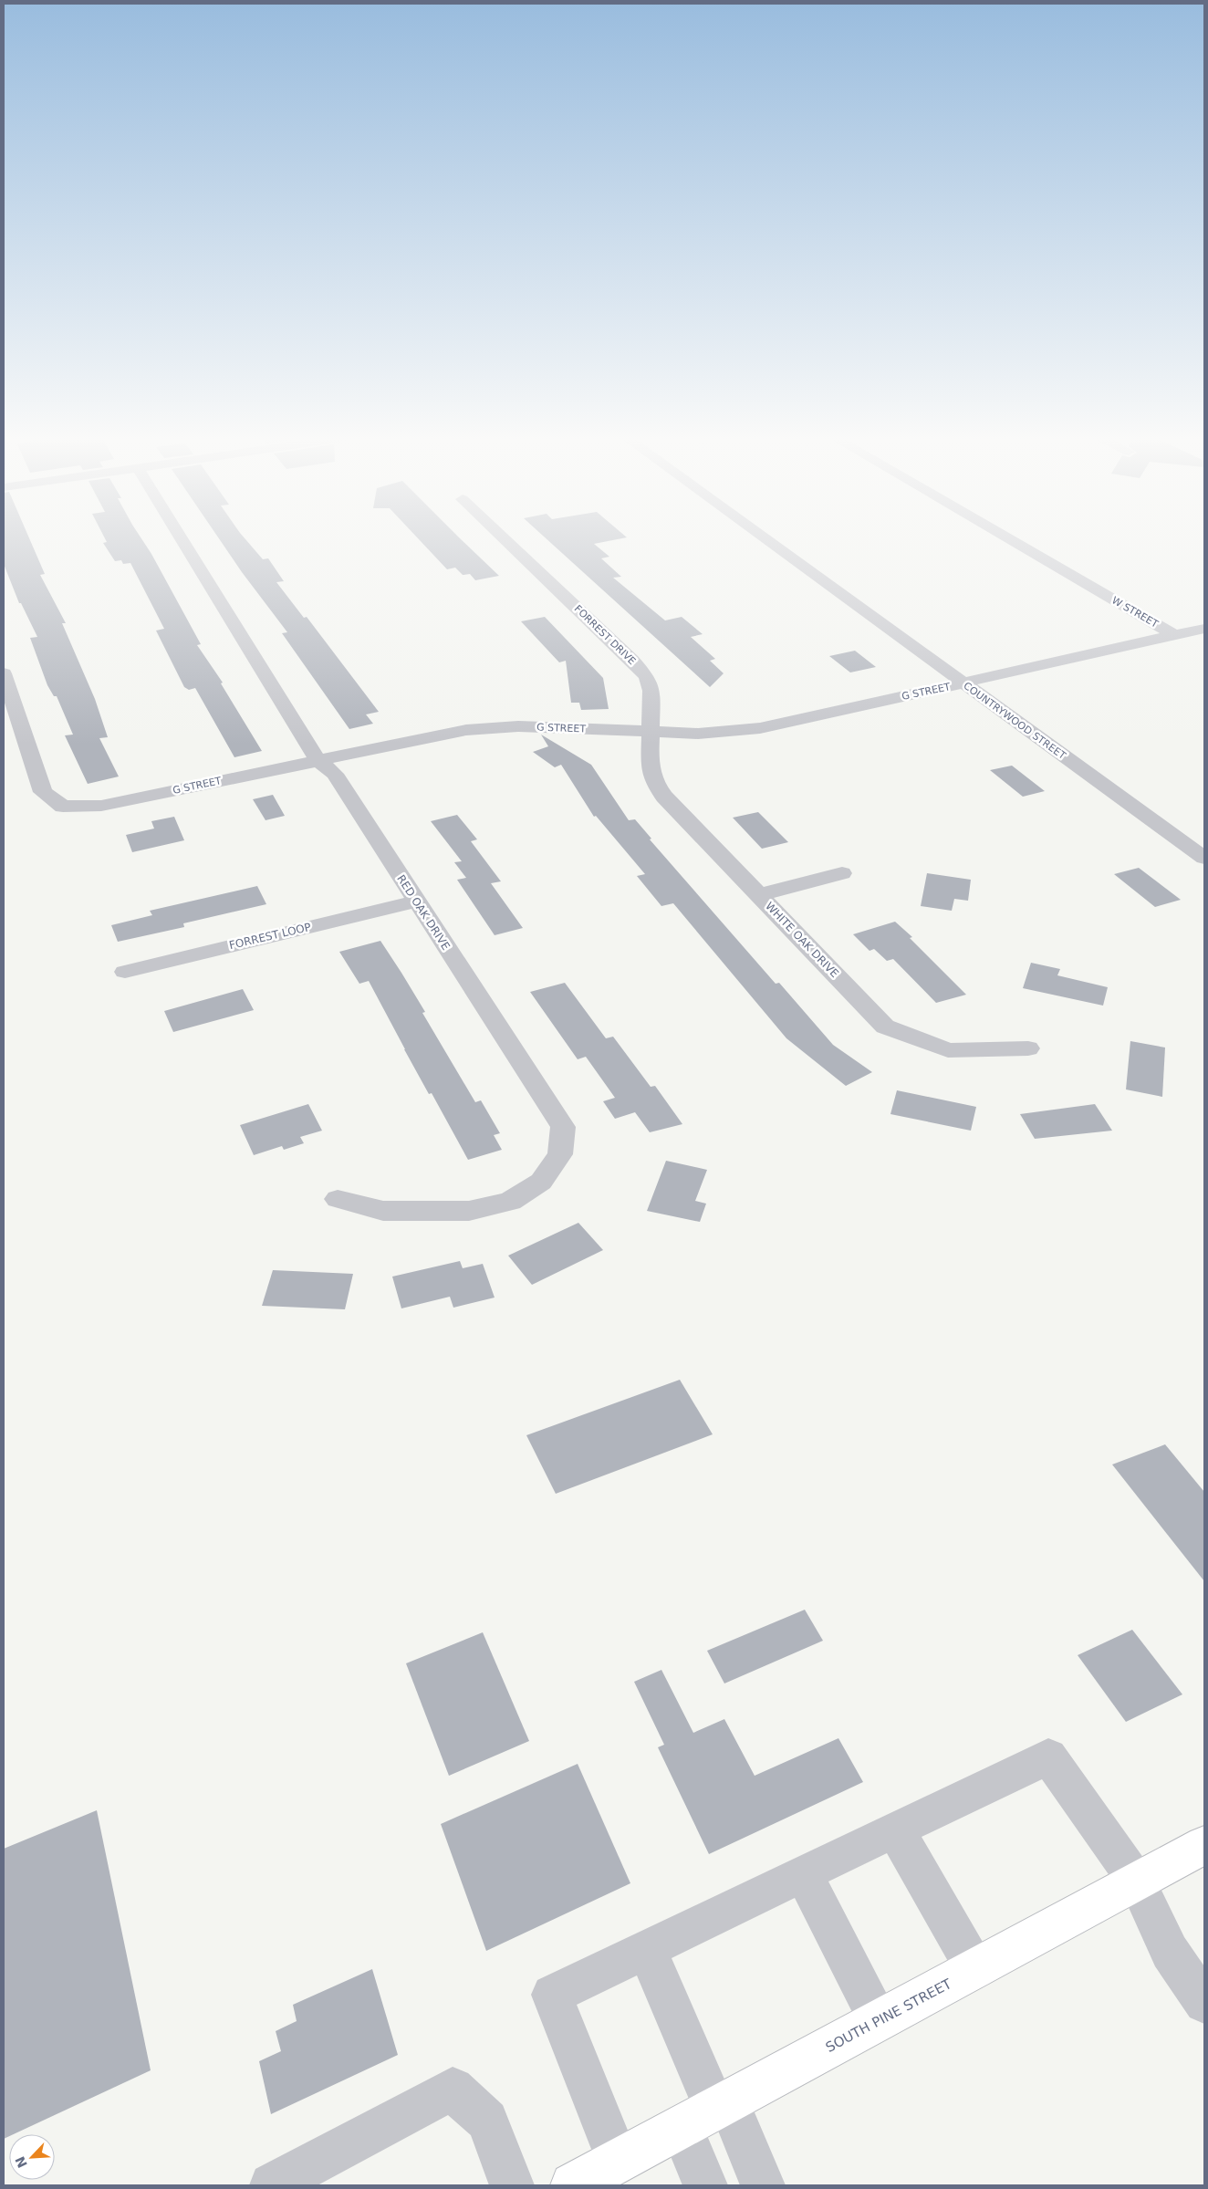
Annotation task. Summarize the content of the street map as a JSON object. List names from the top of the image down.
{
  "streets": {
    "main road": ["SOUTH PINE STREET"],
    "street": [
      "W STREET",
      "FORREST DRIVE",
      "G STREET",
      "COUNTRYWOOD STREET",
      "RED OAK DRIVE",
      "FORREST LOOP",
      "WHITE OAK DRIVE"
    ]
  },
  "crossings": [
    ["W STREET", "G STREET"],
    ["FORREST DRIVE", "G STREET"],
    ["FORREST DRIVE", "WHITE OAK DRIVE"],
    ["G STREET", "COUNTRYWOOD STREET"],
    ["G STREET", "RED OAK DRIVE"],
    ["G STREET", "WHITE OAK DRIVE"],
    ["RED OAK DRIVE", "FORREST LOOP"]
  ],
  "north": "bottom left"
}
